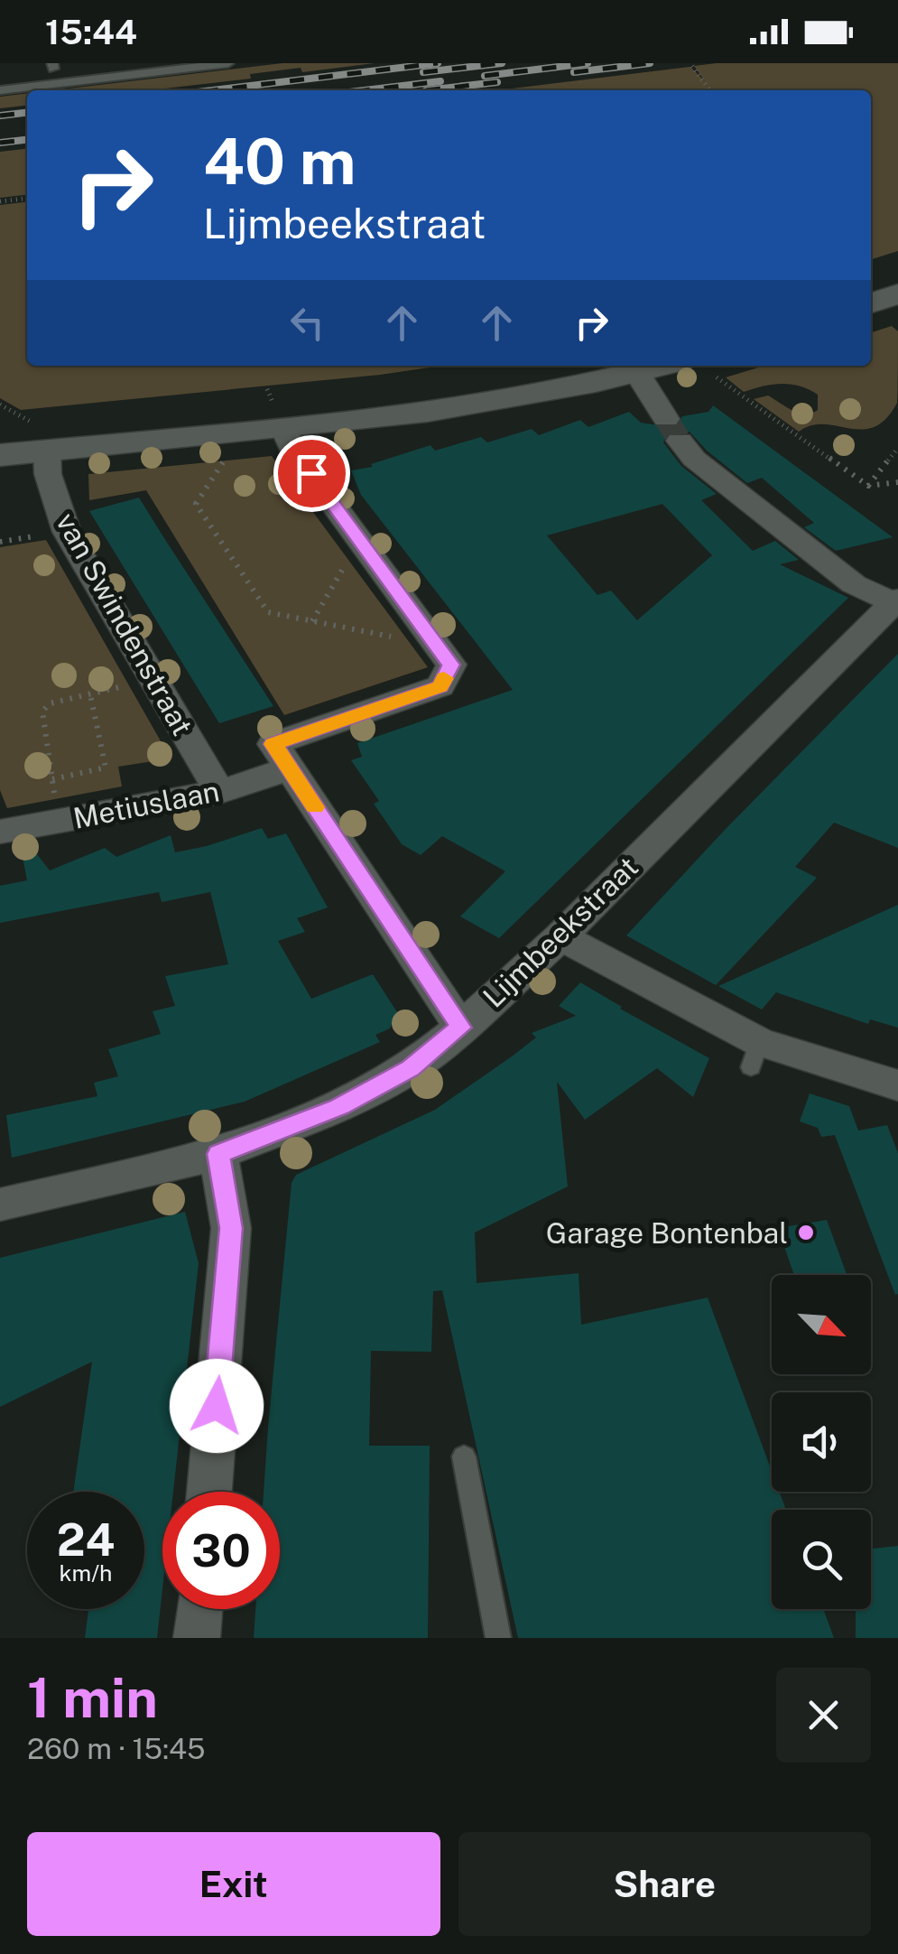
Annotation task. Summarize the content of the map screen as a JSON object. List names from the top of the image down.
{
  "streets": {
    "street": ["van Swindenstraat", "Metiuslaan", "Lijmbeekstraat"]
  },
  "crossings": [
    ["van Swindenstraat", "Metiuslaan"]
  ],
  "places": ["Garage Bontenbal"],
  "north": "bottom right",
  "page": {
    "status": "15:44",
    "turn": ["40 m", "Lijmbeekstraat"],
    "speed": "24 km/h",
    "limit": "30",
    "heading": ["1 min", "260 m · 15:45"],
    "buttons": ["Exit", "Share"]
  }
}
